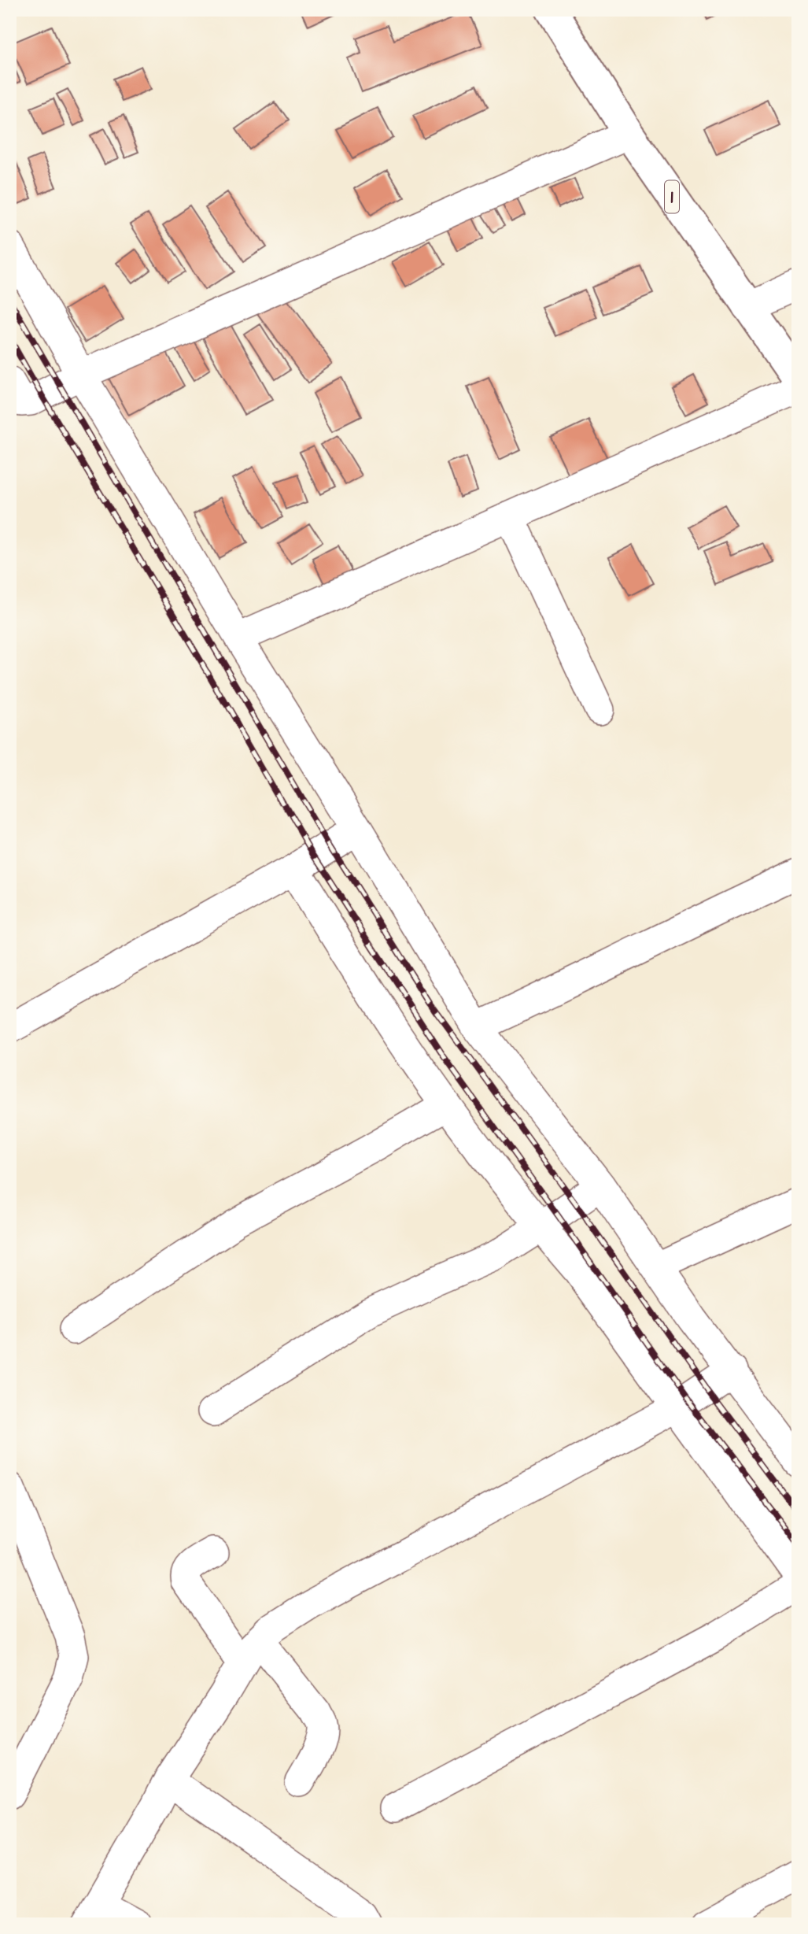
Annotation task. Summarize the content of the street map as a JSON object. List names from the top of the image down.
{
  "streets": {
    "highway": ["1"]
  }
}
